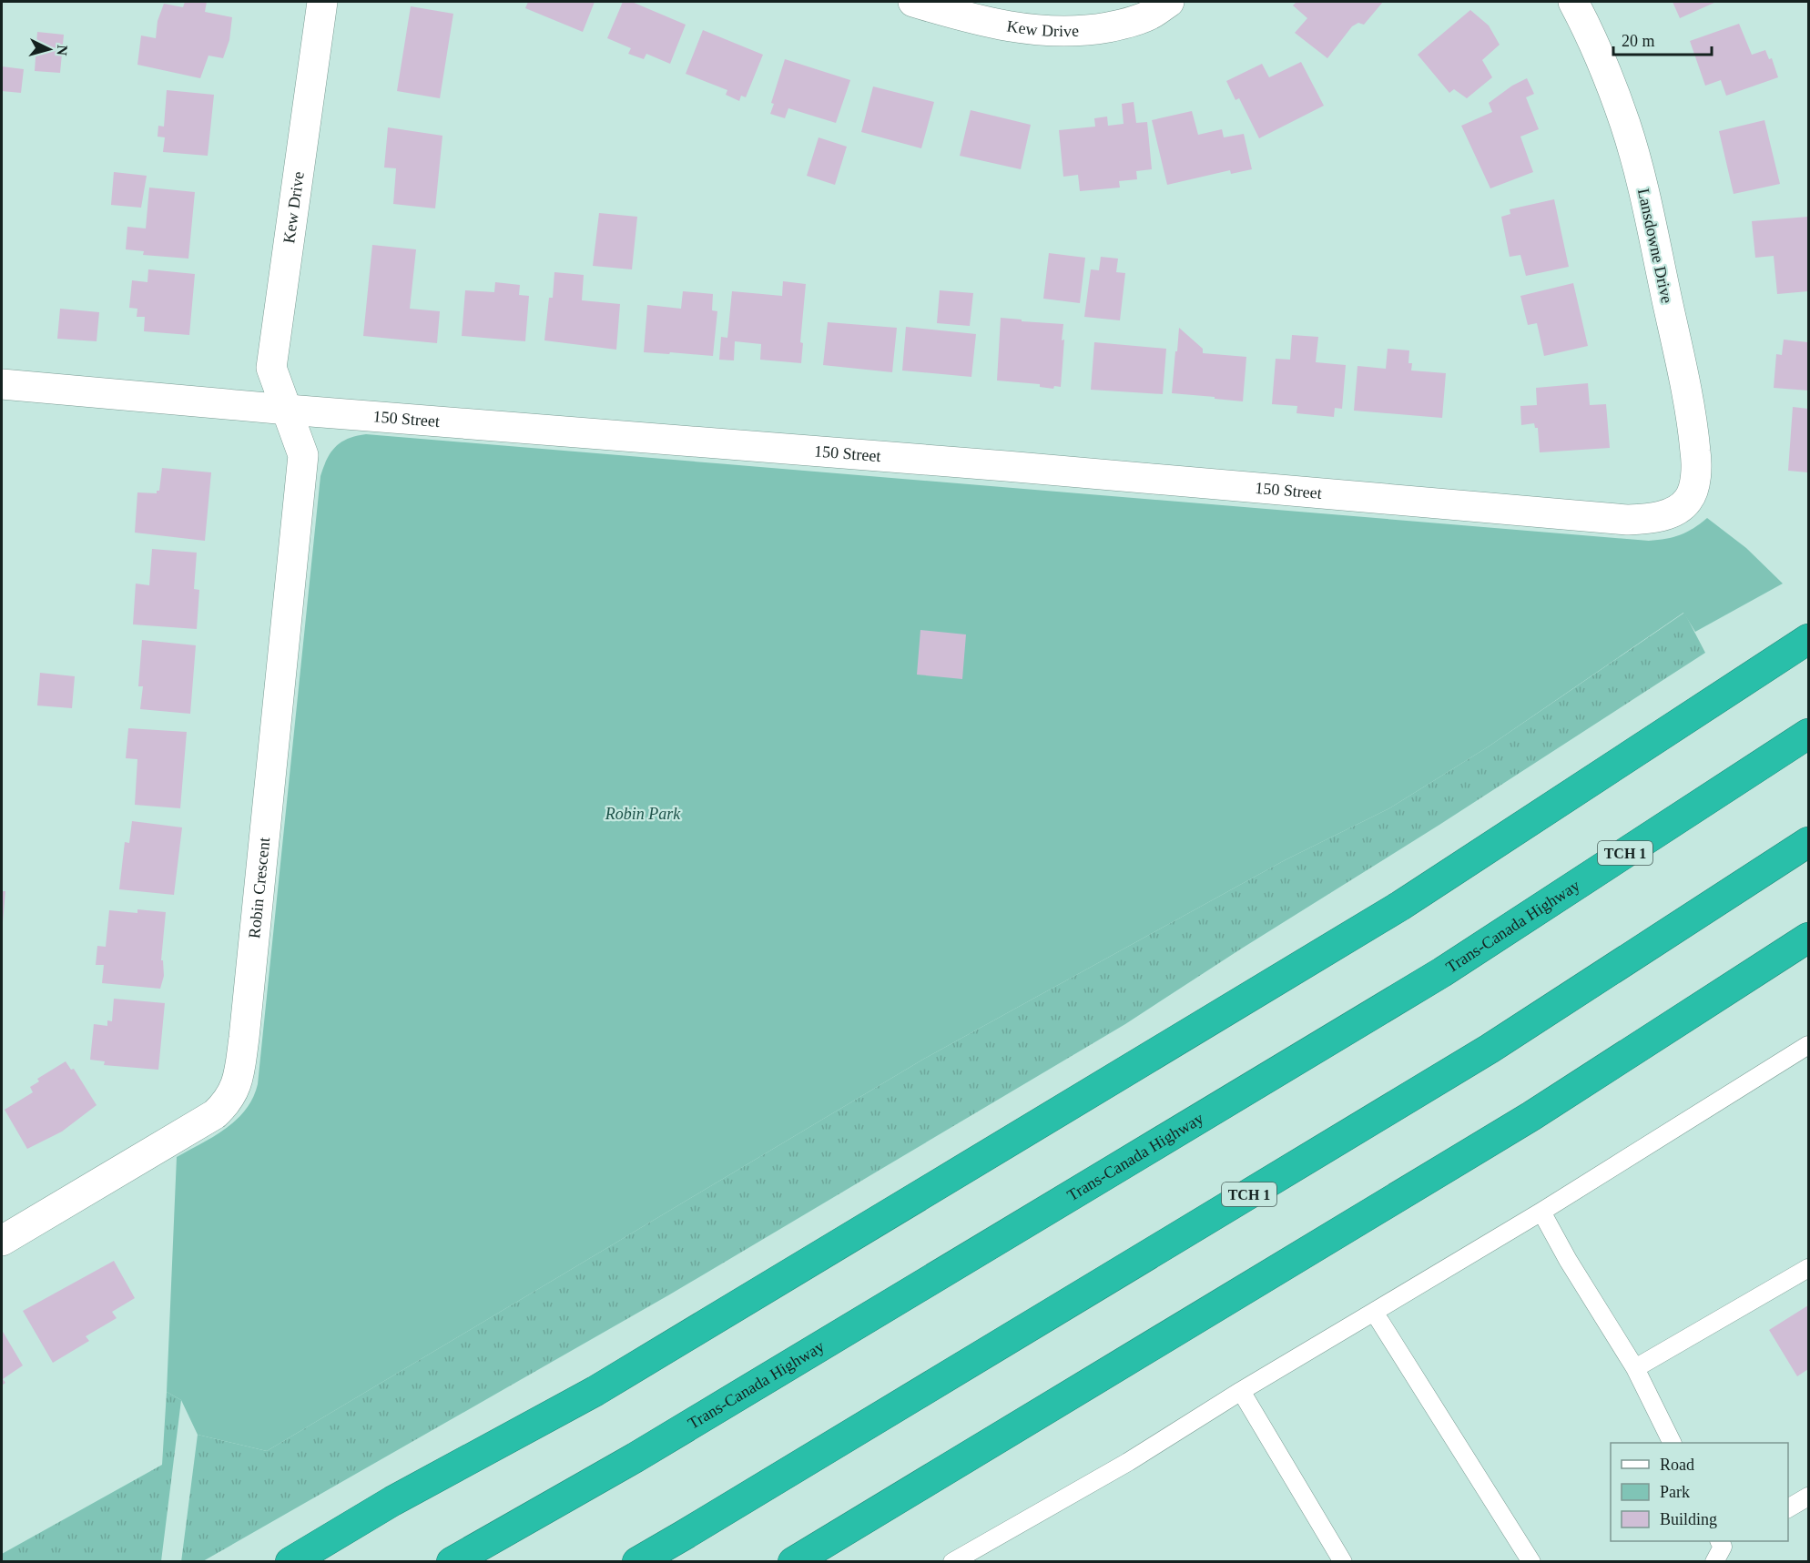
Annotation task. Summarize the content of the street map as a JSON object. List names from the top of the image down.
{
  "streets": {
    "highway": ["TCH 1", "Trans-Canada Highway"],
    "street": [
      "Kew Drive",
      "Lansdowne Drive",
      "150 Street",
      "Robin Crescent"
    ]
  },
  "crossings": [
    ["Kew Drive", "150 Street"],
    ["Kew Drive", "Robin Crescent"],
    ["Lansdowne Drive", "150 Street"],
    ["150 Street", "Robin Crescent"]
  ],
  "parks": ["Robin Park"],
  "legend": ["Road", "Park", "Building"],
  "scale_bar": "20 m",
  "north": "right"
}
